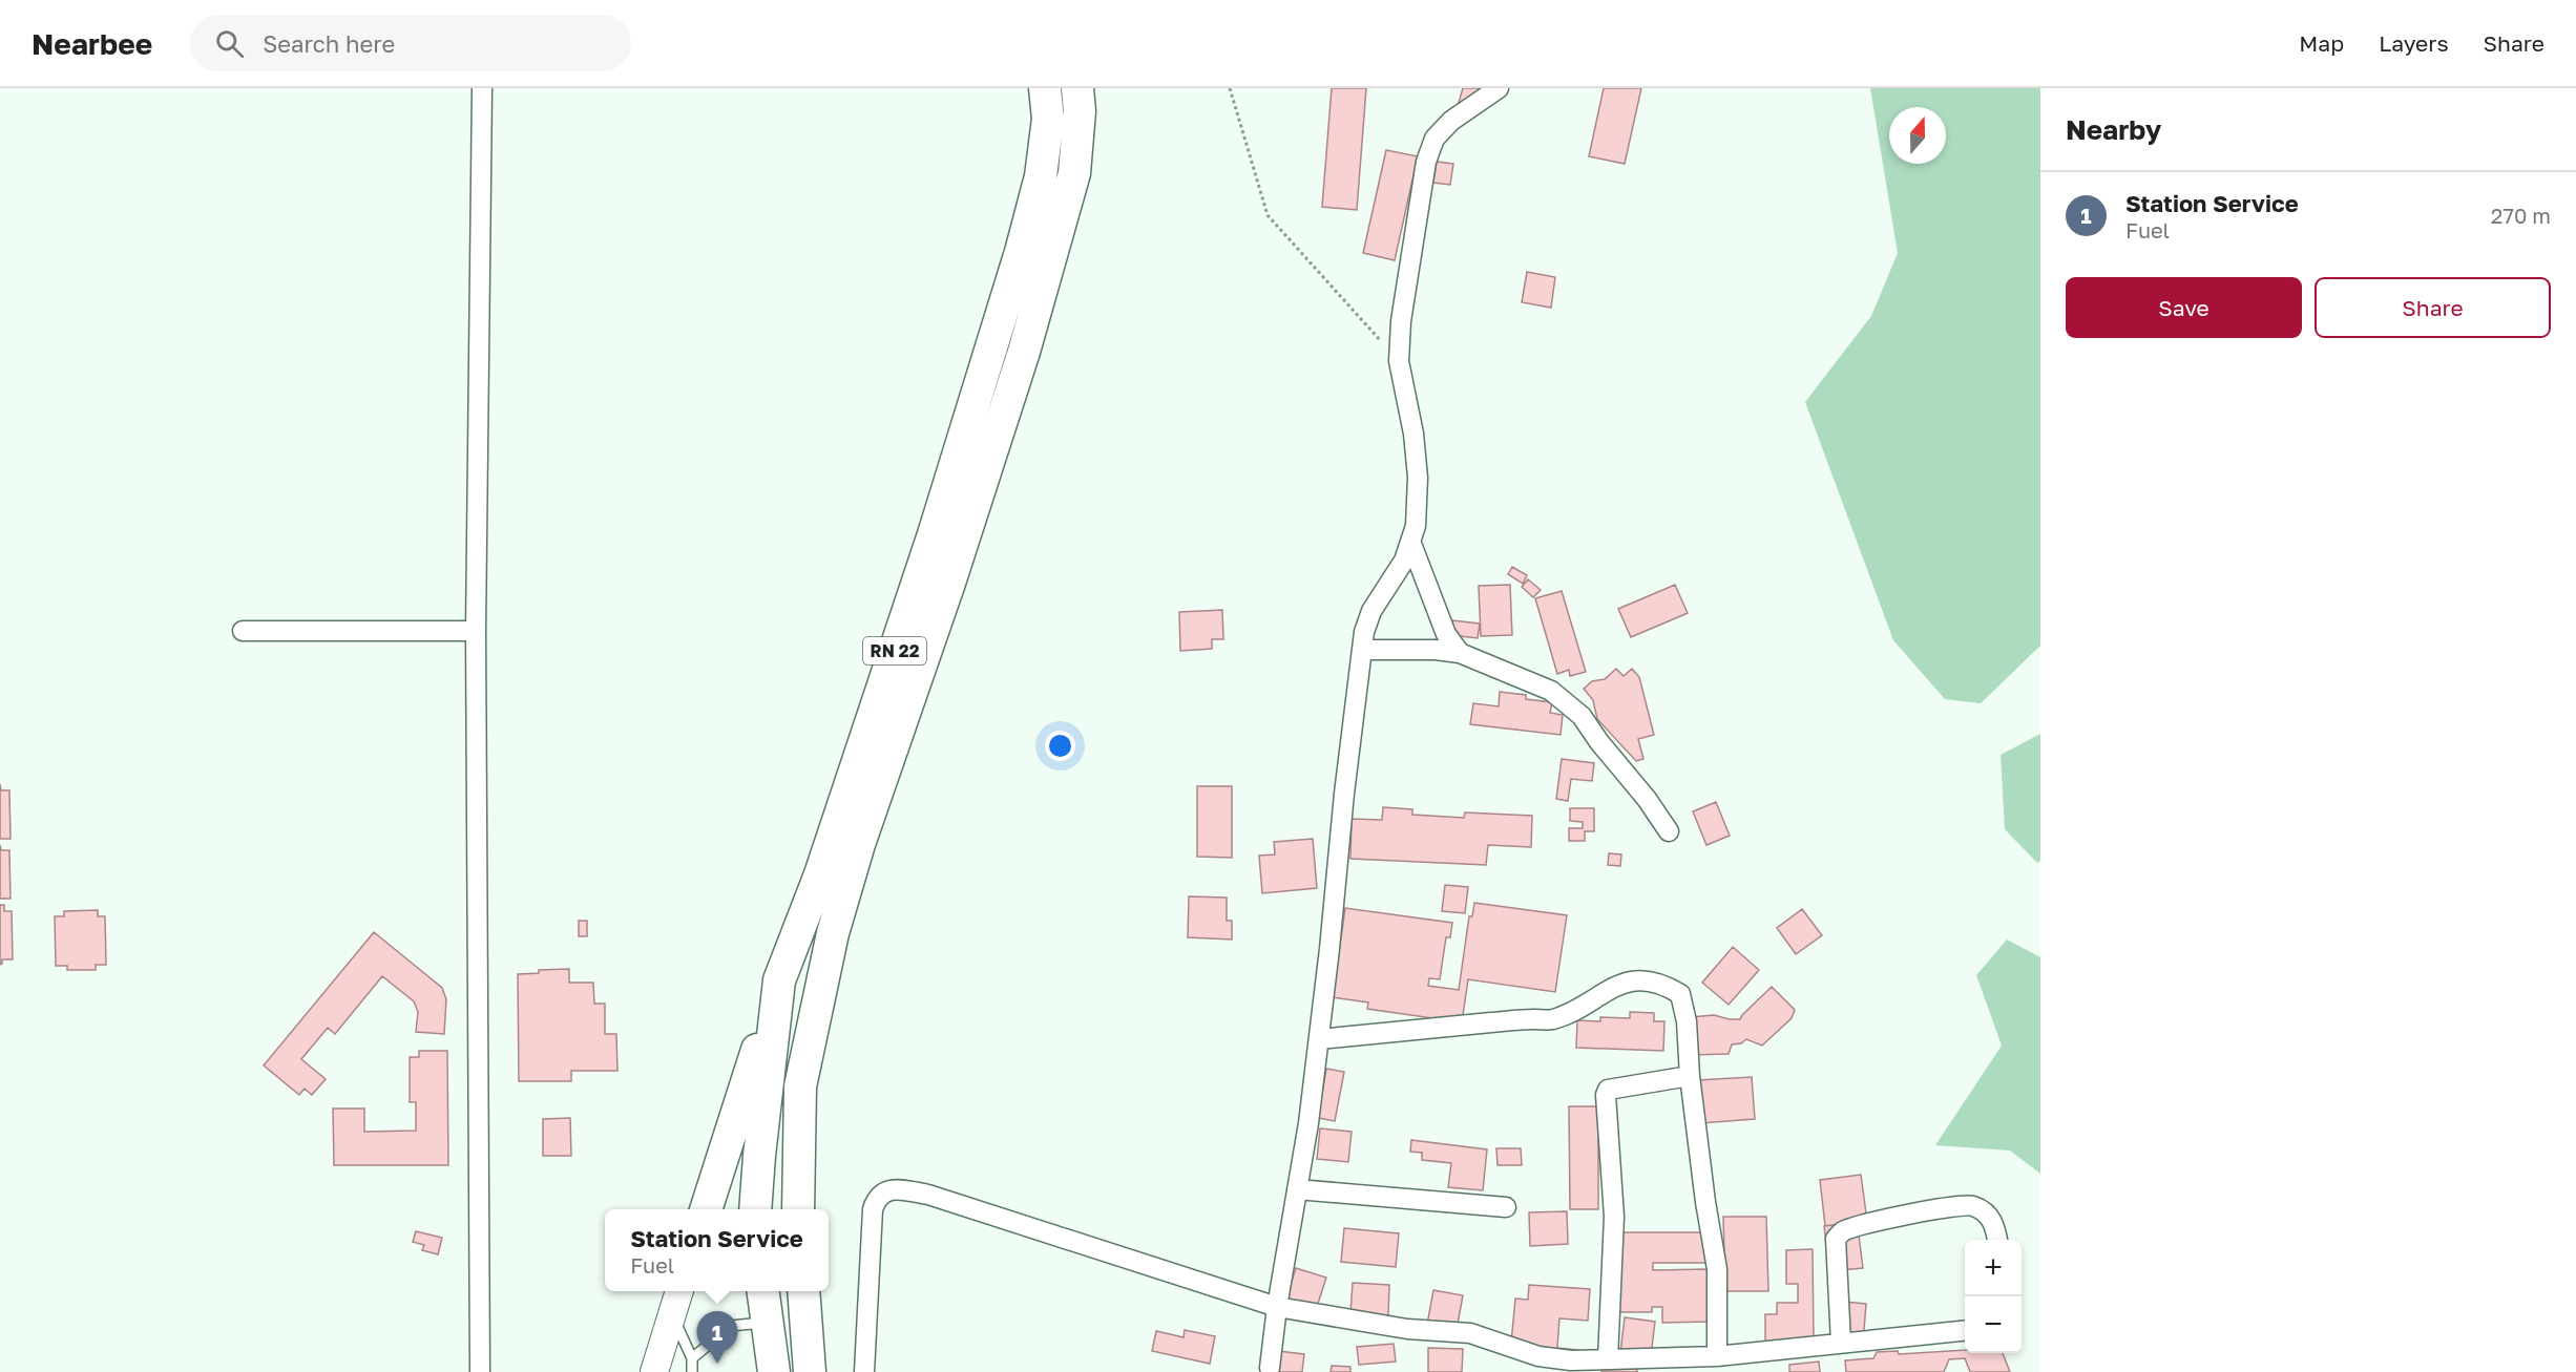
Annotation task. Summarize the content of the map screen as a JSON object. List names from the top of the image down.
{
  "streets": {
    "highway": ["RN 22"]
  },
  "north": "top",
  "page": {
    "header": "Nearbee",
    "search": "Search here",
    "nav": ["Map", "Layers", "Share"],
    "heading": "Nearby",
    "list": [
      {
        "mark": "1",
        "name": "Station Service",
        "note": "Fuel",
        "value": "270 m"
      }
    ],
    "buttons": ["Save", "Share"],
    "popup": ["Station Service", "Fuel"],
    "map_buttons": ["+", "−"],
    "pins": "1"
  }
}
